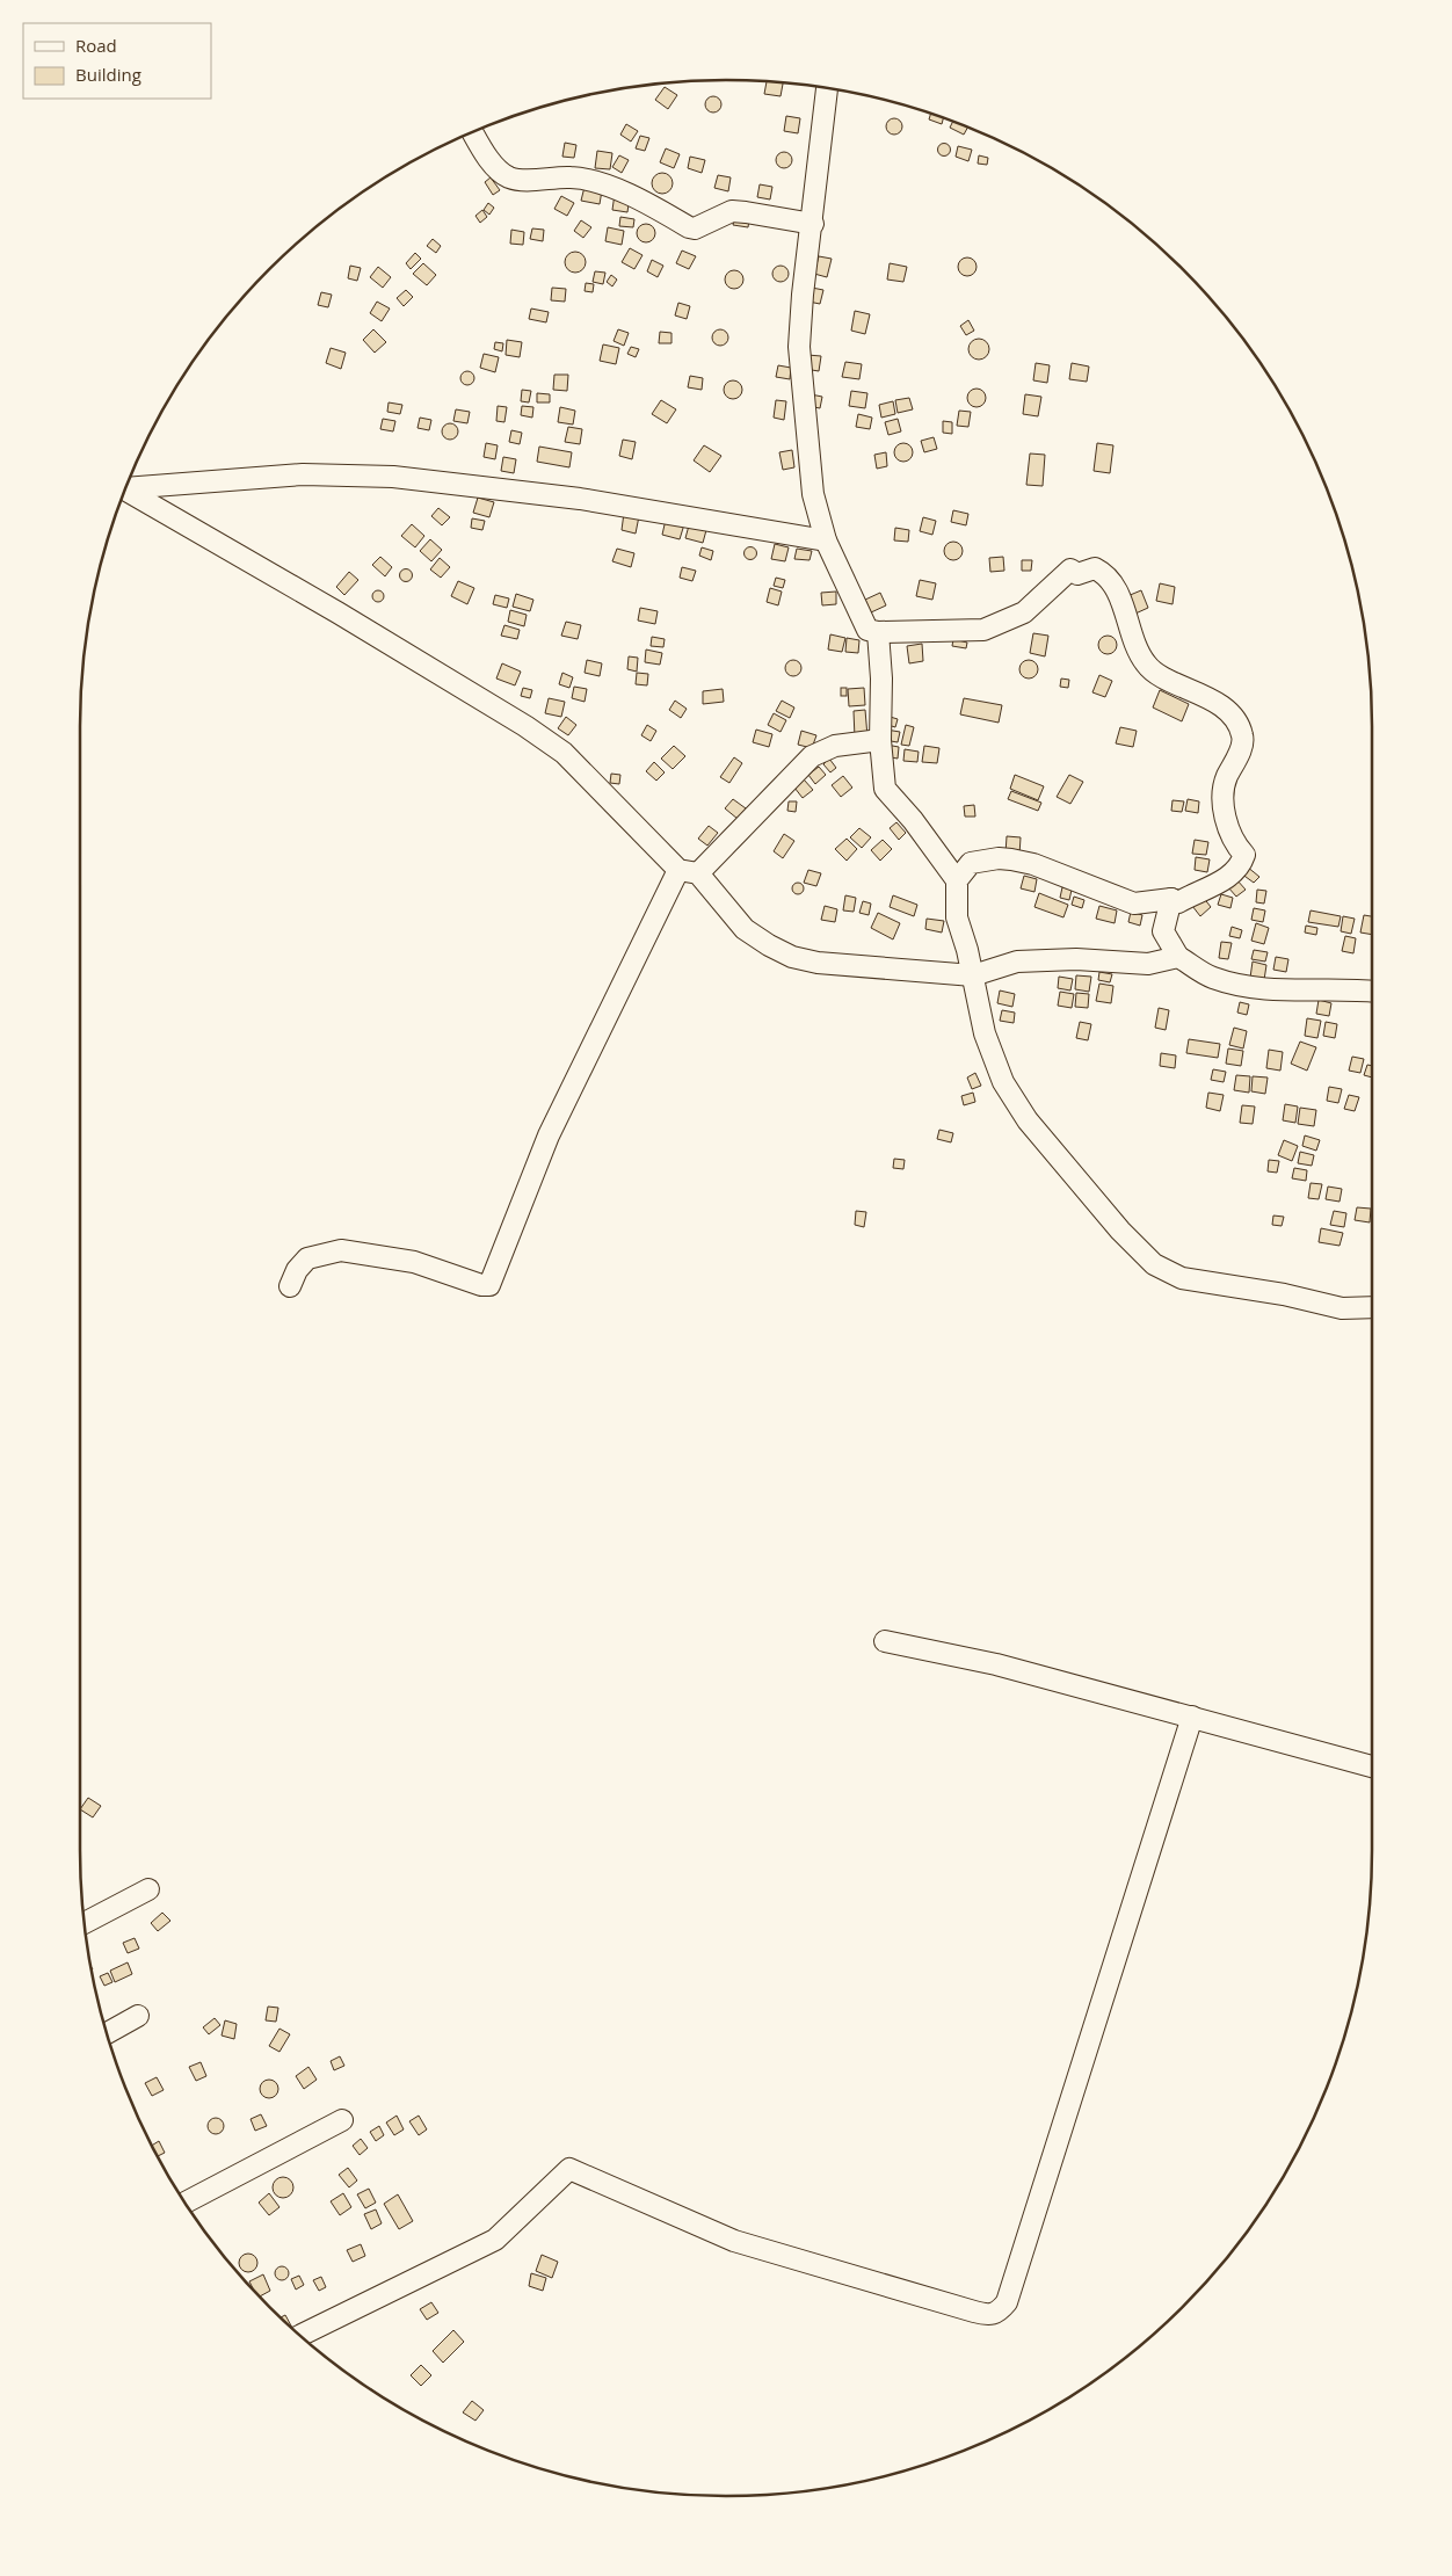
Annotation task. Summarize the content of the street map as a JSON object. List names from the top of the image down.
{
  "legend": ["Road", "Building"]
}
